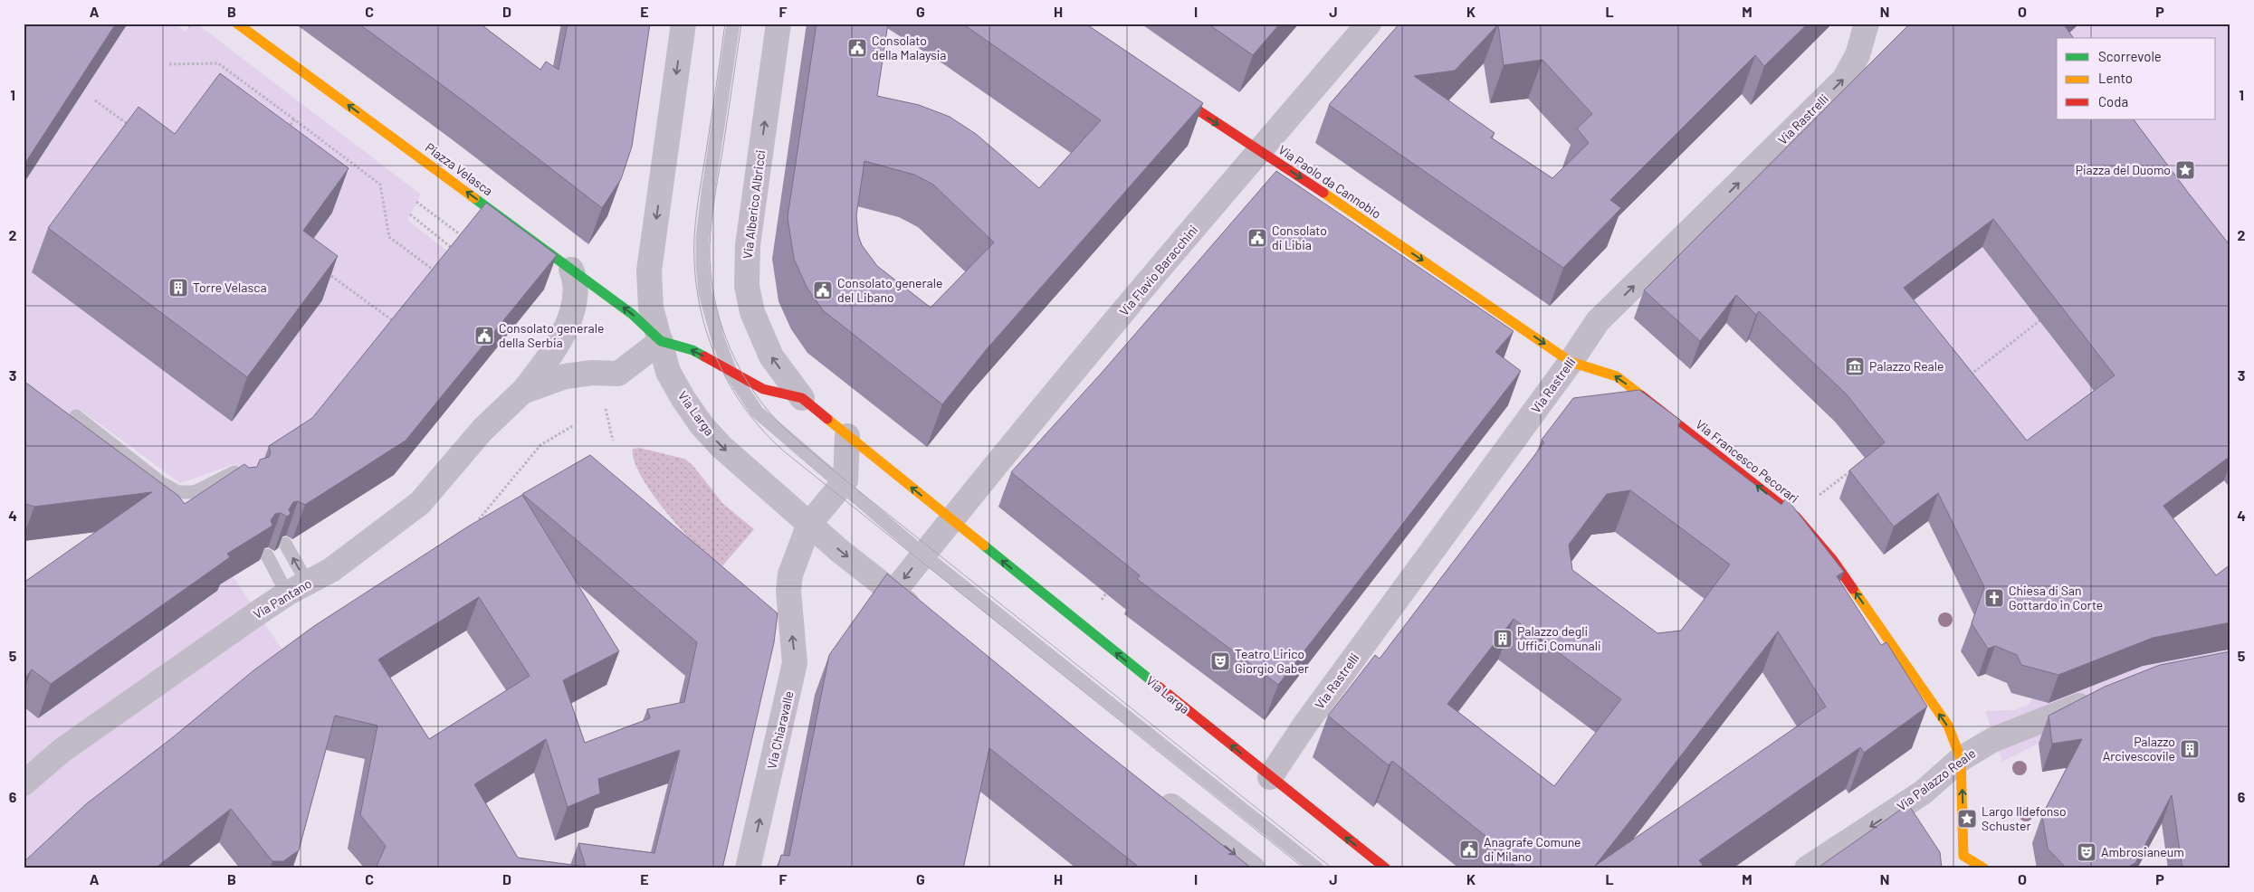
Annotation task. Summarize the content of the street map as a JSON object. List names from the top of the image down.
{
  "streets": {
    "street": [
      "Via Rastrelli",
      "Piazza Velasca",
      "Via Paolo da Cannobio",
      "Via Alberico Albricci",
      "Via Flavio Baracchini",
      "Via Larga",
      "Via Francesco Pecorari",
      "Via Pantano",
      "Via Chiaravalle",
      "Via Palazzo Reale"
    ]
  },
  "crossings": [
    ["Via Rastrelli", "Via Paolo da Cannobio"],
    ["Via Rastrelli", "Via Larga"],
    ["Via Rastrelli", "Via Francesco Pecorari"],
    ["Piazza Velasca", "Via Larga"],
    ["Piazza Velasca", "Via Pantano"],
    ["Via Paolo da Cannobio", "Via Flavio Baracchini"],
    ["Via Paolo da Cannobio", "Via Francesco Pecorari"],
    ["Via Alberico Albricci", "Via Larga"],
    ["Via Flavio Baracchini", "Via Larga"],
    ["Via Larga", "Via Pantano"],
    ["Via Larga", "Via Chiaravalle"],
    ["Via Francesco Pecorari", "Via Palazzo Reale"]
  ],
  "one_way": [
    "Via Rastrelli",
    "Piazza Velasca",
    "Via Paolo da Cannobio",
    "Via Francesco Pecorari",
    "Via Chiaravalle",
    "Via Palazzo Reale"
  ],
  "places": {
    "public building": [
      "Consolato della Malaysia",
      "Consolato di Libia",
      "Consolato generale del Libano",
      "Consolato generale della Serbia",
      "Anagrafe Comune di Milano"
    ],
    "place": ["Piazza del Duomo", "Largo Ildefonso Schuster"],
    "building": ["Torre Velasca", "Palazzo degli Uffici Comunali", "Palazzo Arcivescovile"],
    "museum": ["Palazzo Reale"],
    "church": ["Chiesa di San Gottardo in Corte"],
    "theatre": ["Teatro Lirico Giorgio Gaber", "Ambrosianeum"]
  },
  "legend": ["Scorrevole", "Lento", "Coda"],
  "grid": {
    "columns": [
      "A",
      "B",
      "C",
      "D",
      "E",
      "F",
      "G",
      "H",
      "I",
      "J",
      "K",
      "L",
      "M",
      "N",
      "O",
      "P"
    ],
    "rows": [
      "1",
      "2",
      "3",
      "4",
      "5",
      "6"
    ]
  }
}
